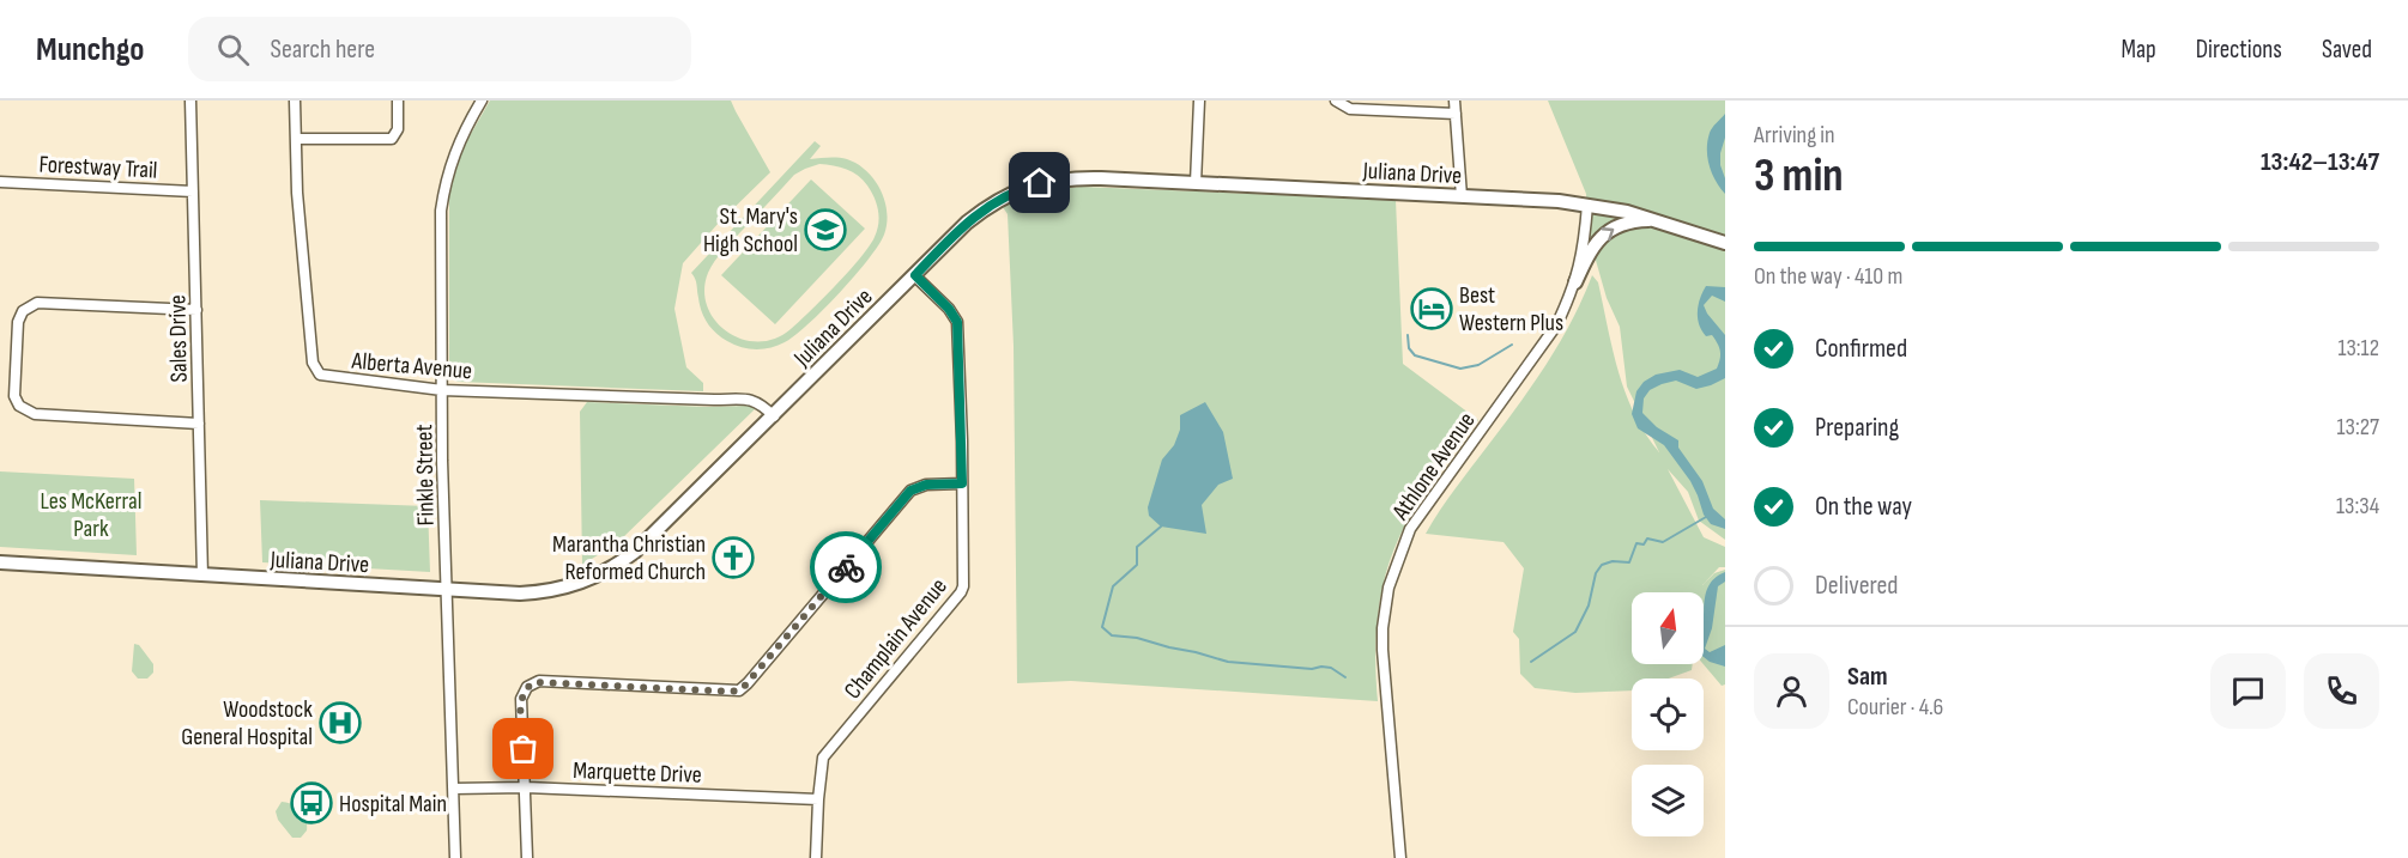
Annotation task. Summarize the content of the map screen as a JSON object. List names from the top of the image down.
{
  "streets": {
    "street": [
      "Forestway Trail",
      "Juliana Drive",
      "Sales Drive",
      "Alberta Avenue",
      "Athlone Avenue",
      "Finkle Street",
      "Champlain Avenue",
      "Marquette Drive"
    ]
  },
  "crossings": [
    ["Forestway Trail", "Sales Drive"],
    ["Juliana Drive", "Sales Drive"],
    ["Juliana Drive", "Alberta Avenue"],
    ["Juliana Drive", "Athlone Avenue"],
    ["Juliana Drive", "Finkle Street"],
    ["Juliana Drive", "Champlain Avenue"],
    ["Alberta Avenue", "Finkle Street"],
    ["Finkle Street", "Marquette Drive"],
    ["Champlain Avenue", "Marquette Drive"]
  ],
  "parks": ["Les McKerral Park"],
  "places": {
    "school or university": ["St. Mary's High School"],
    "hotel": ["Best Western Plus"],
    "church": ["Marantha Christian Reformed Church"],
    "hospital": ["Woodstock General Hospital"],
    "bus stop": ["Hospital Main"]
  },
  "north": "top",
  "page": {
    "header": "Munchgo",
    "search": "Search here",
    "nav": ["Map", "Directions", "Saved"],
    "heading": ["3 min", "Arriving in", "13:42–13:47"],
    "panel": ["Sam", "Courier · 4.6"],
    "bar": "On the way · 410 m",
    "list": [
      ["Confirmed", "13:12"],
      ["Preparing", "13:27"],
      ["On the way", "13:34"],
      "Delivered"
    ]
  }
}
